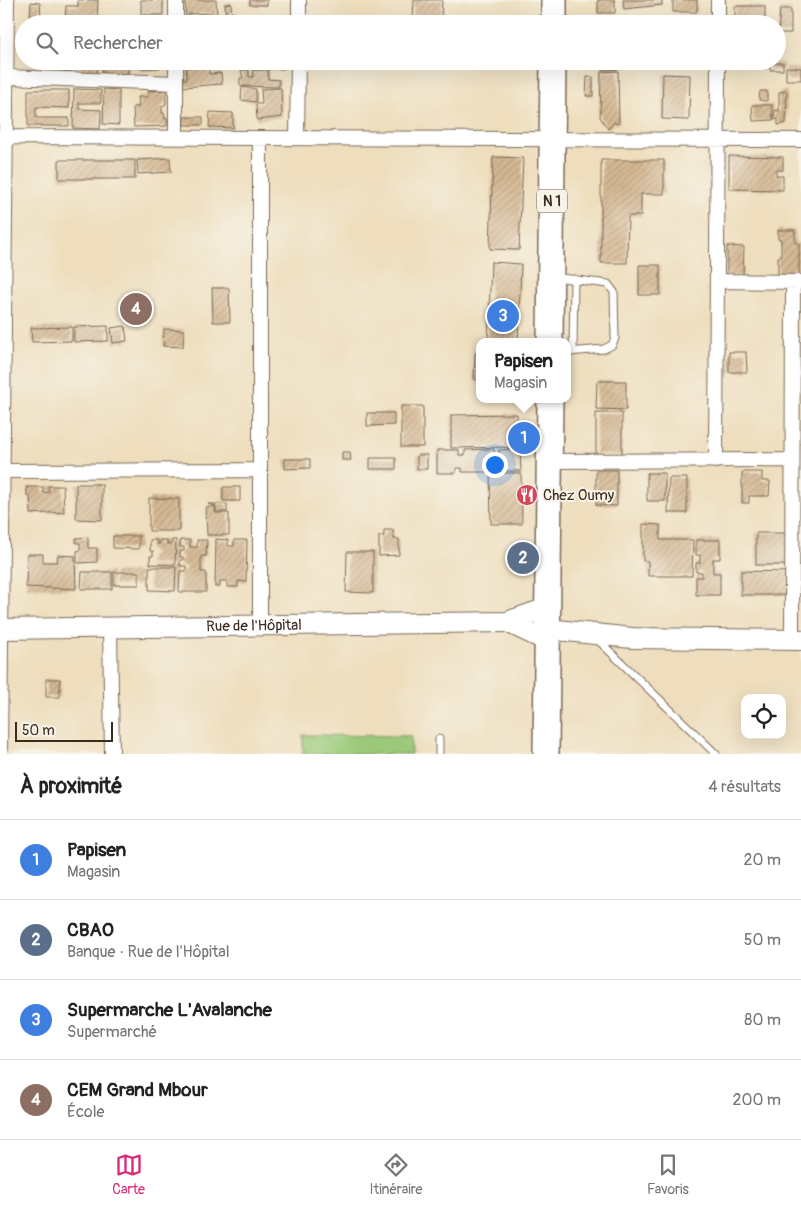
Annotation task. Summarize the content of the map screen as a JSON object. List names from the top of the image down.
{
  "streets": {
    "highway": ["N 1"],
    "main road": ["Rue de l'Hôpital"]
  },
  "places": {
    "restaurant": ["Chez Oumy"]
  },
  "scale_bar": "50 m",
  "page": {
    "search": "Rechercher",
    "pins": [
      "4",
      "3",
      "1",
      "2"
    ],
    "popup": ["Papisen", "Magasin"],
    "scale": "50 m",
    "heading": ["À proximité", "4 résultats"],
    "list": [
      {
        "mark": "1",
        "name": "Papisen",
        "note": "Magasin",
        "value": "20 m"
      },
      {
        "mark": "2",
        "name": "CBAO",
        "note": "Banque · Rue de l'Hôpital",
        "value": "50 m"
      },
      {
        "mark": "3",
        "name": "Supermarche L'Avalanche",
        "note": "Supermarché",
        "value": "80 m"
      },
      {
        "mark": "4",
        "name": "CEM Grand Mbour",
        "note": "École",
        "value": "200 m"
      }
    ],
    "nav": ["Carte", "Itinéraire", "Favoris"]
  }
}
